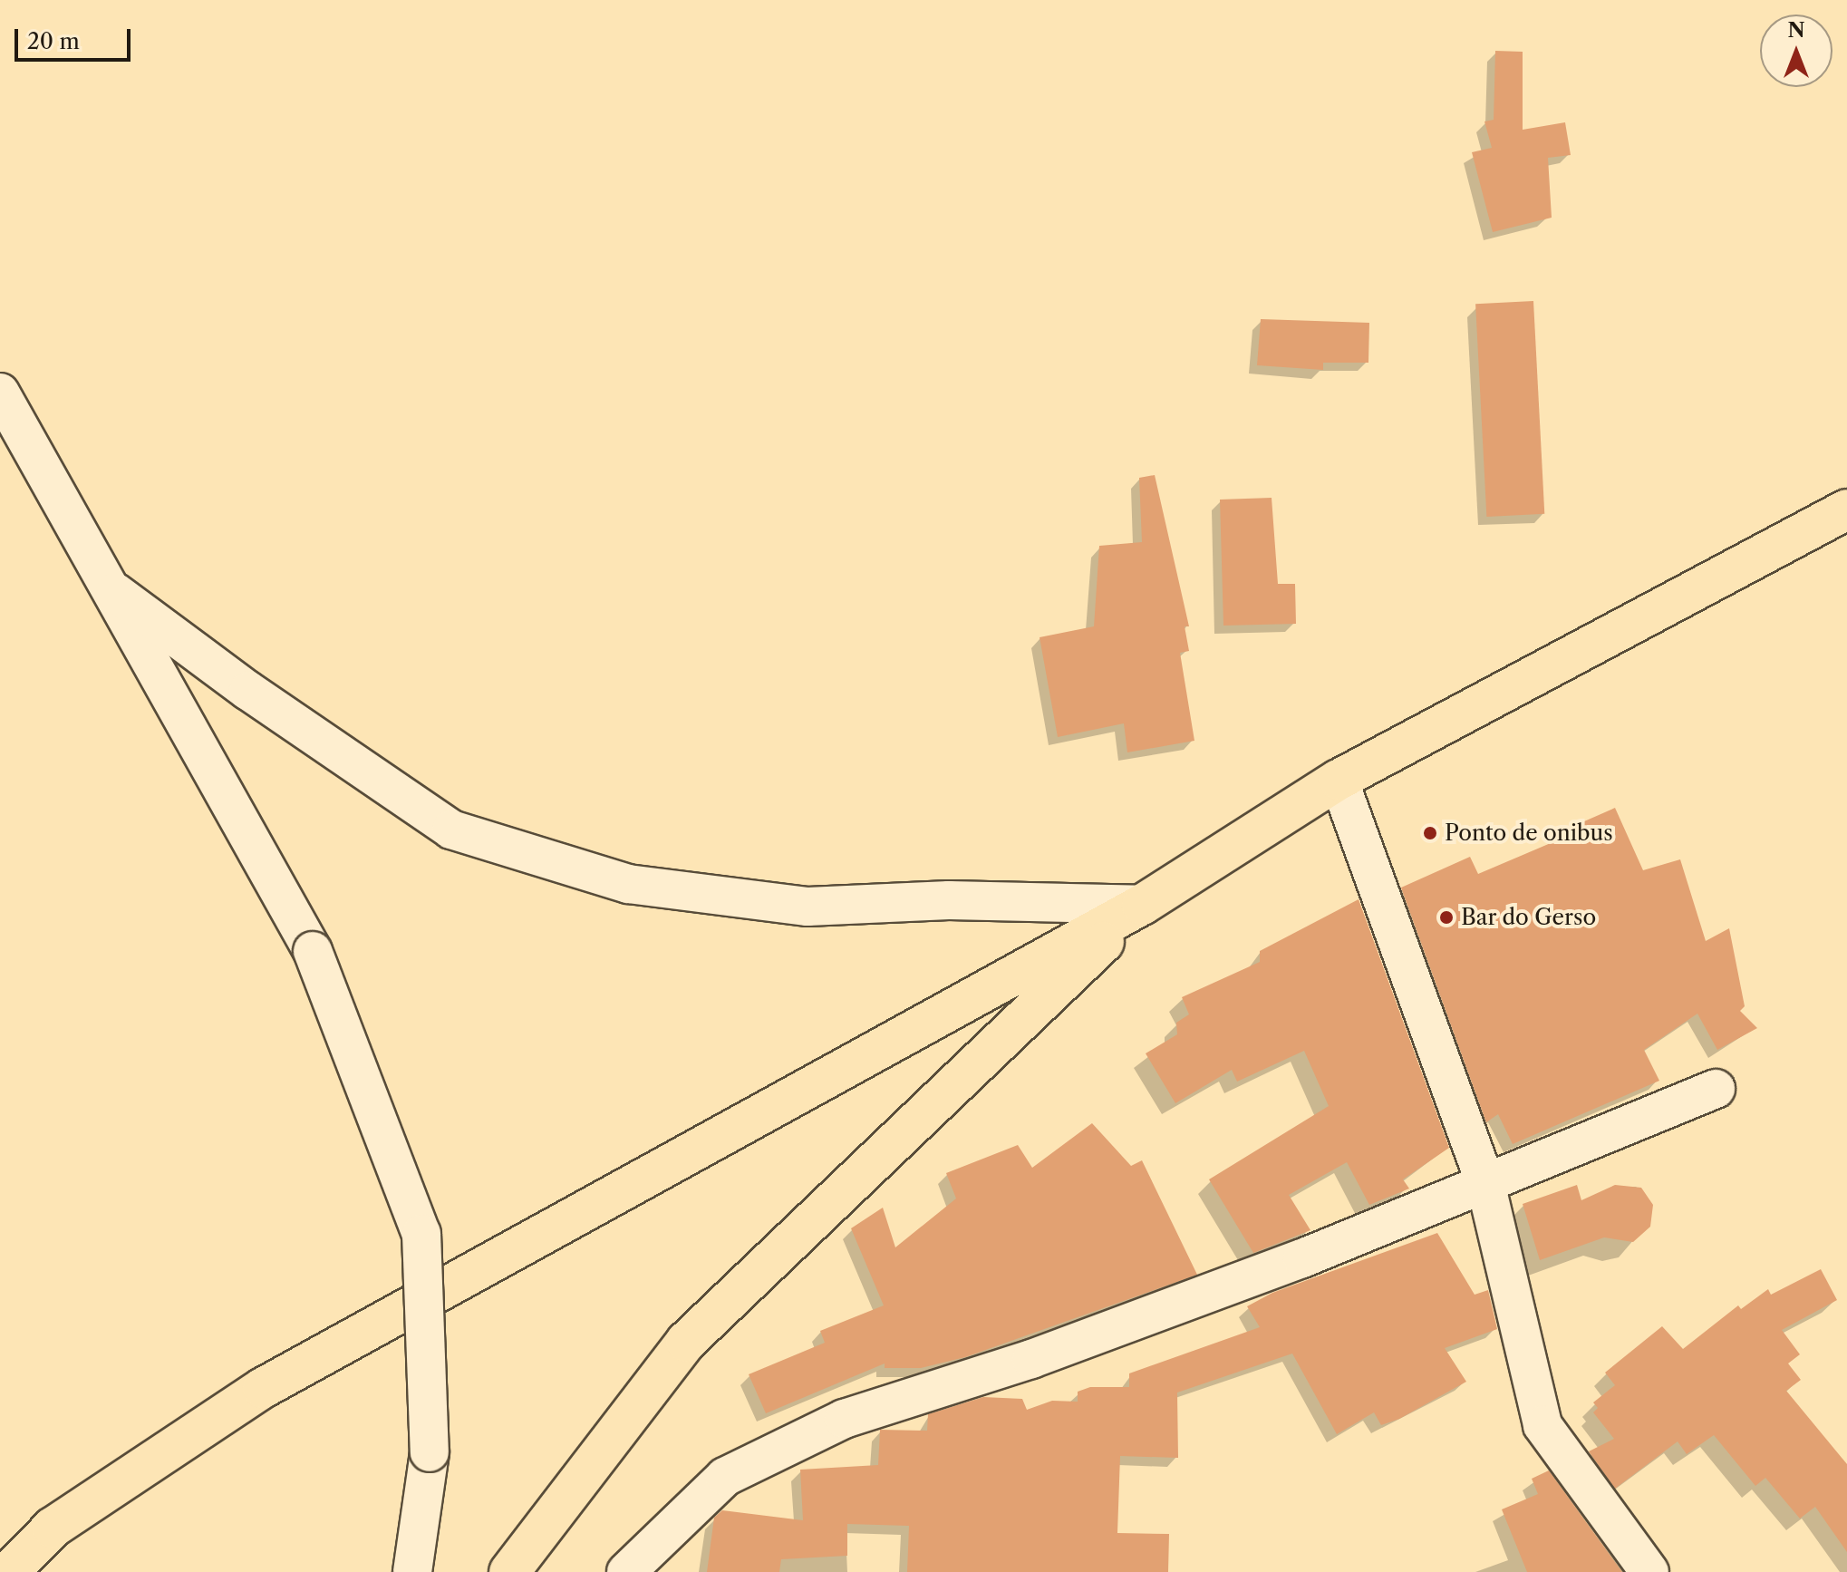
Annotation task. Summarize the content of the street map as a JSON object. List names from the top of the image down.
{
  "places": ["Ponto de onibus", "Bar do Gerso"],
  "scale_bar": "20 m",
  "north": "top"
}
